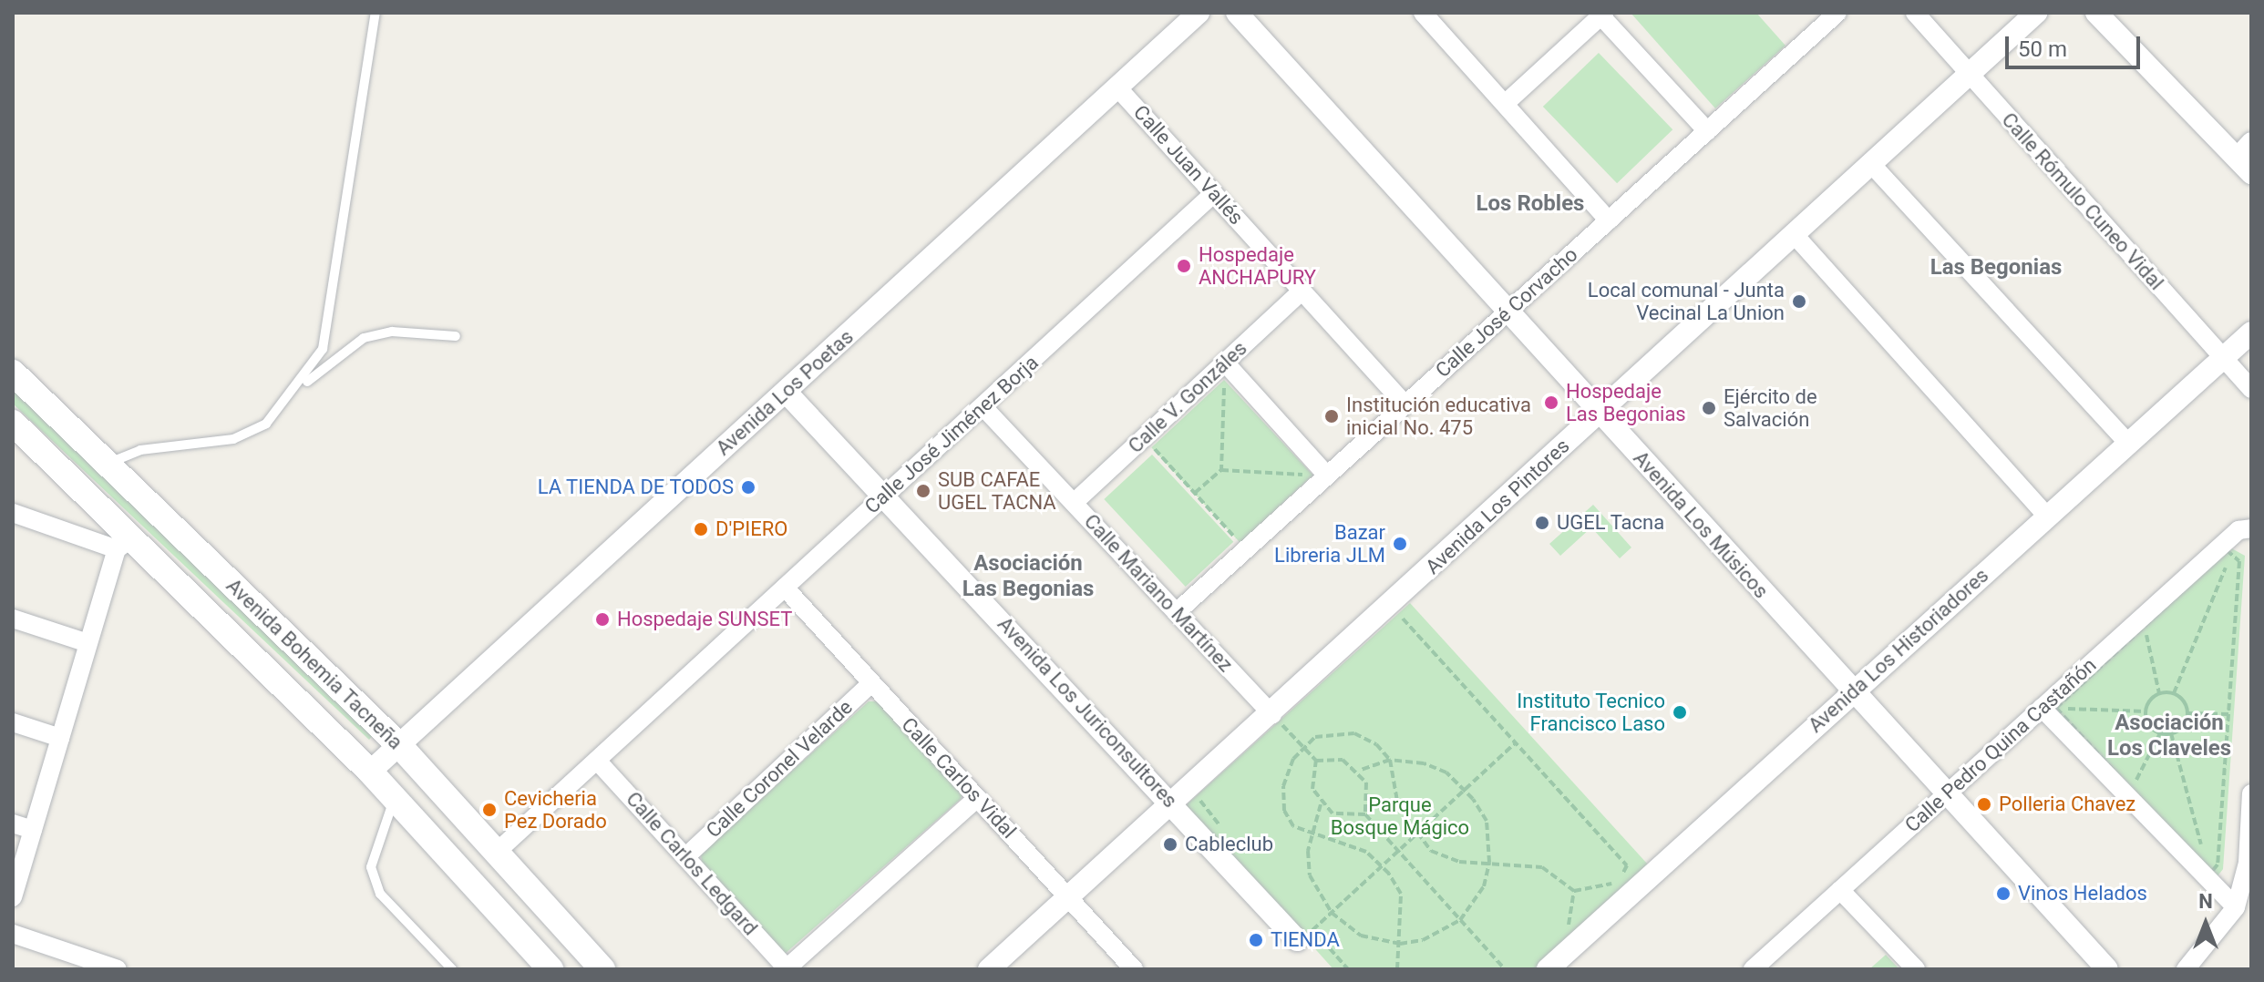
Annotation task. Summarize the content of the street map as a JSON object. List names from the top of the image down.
{
  "streets": {
    "main road": ["Avenida Bohemia Tacneña"],
    "street": [
      "Calle Juan Vallés",
      "Calle Rómulo Cuneo Vidal",
      "Calle José Corvacho",
      "Avenida Los Poetas",
      "Calle V. Gonzáles",
      "Calle José Jiménez Borja",
      "Avenida Los Pintores",
      "Avenida Los Músicos",
      "Calle Mariano Martínez",
      "Avenida Los Historiadores",
      "Avenida Los Juriconsultores",
      "Calle Pedro Quina Castañón",
      "Calle Coronel Velarde",
      "Calle Carlos Vidal",
      "Calle Carlos Ledgard"
    ]
  },
  "crossings": [
    ["Calle Juan Vallés", "Calle José Corvacho"],
    ["Calle Juan Vallés", "Avenida Los Poetas"],
    ["Calle Juan Vallés", "Calle V. Gonzáles"],
    ["Calle Juan Vallés", "Calle José Jiménez Borja"],
    ["Calle Rómulo Cuneo Vidal", "Avenida Los Pintores"],
    ["Calle Rómulo Cuneo Vidal", "Avenida Los Historiadores"],
    ["Calle José Corvacho", "Avenida Los Músicos"],
    ["Calle José Corvacho", "Calle Mariano Martínez"],
    ["Avenida Los Poetas", "Avenida Bohemia Tacneña"],
    ["Avenida Los Poetas", "Avenida Los Juriconsultores"],
    ["Calle V. Gonzáles", "Calle Mariano Martínez"],
    ["Calle José Jiménez Borja", "Calle Mariano Martínez"],
    ["Calle José Jiménez Borja", "Avenida Bohemia Tacneña"],
    ["Calle José Jiménez Borja", "Avenida Los Juriconsultores"],
    ["Calle José Jiménez Borja", "Calle Carlos Vidal"],
    ["Calle José Jiménez Borja", "Calle Carlos Ledgard"],
    ["Avenida Los Pintores", "Avenida Los Músicos"],
    ["Avenida Los Pintores", "Calle Mariano Martínez"],
    ["Avenida Los Pintores", "Avenida Los Juriconsultores"],
    ["Avenida Los Pintores", "Calle Carlos Vidal"],
    ["Avenida Los Músicos", "Avenida Los Historiadores"],
    ["Avenida Los Músicos", "Calle Pedro Quina Castañón"],
    ["Calle Coronel Velarde", "Calle Carlos Vidal"],
    ["Calle Coronel Velarde", "Calle Carlos Ledgard"]
  ],
  "districts": [
    "Los Robles",
    "Las Begonias",
    "Asociación Las Begonias",
    "Asociación Los Claveles"
  ],
  "parks": ["Parque Bosque Mágico"],
  "places": [
    "Hospedaje ANCHAPURY",
    "Local comunal - Junta Vecinal La Union",
    "Hospedaje Las Begonias",
    "Ejército de Salvación",
    "Institución educativa inicial No. 475",
    "LA TIENDA DE TODOS",
    "SUB CAFAE UGEL TACNA",
    "UGEL Tacna",
    "D'PIERO",
    "Bazar Libreria JLM",
    "Hospedaje SUNSET",
    "Instituto Tecnico Francisco Laso",
    "Polleria Chavez",
    "Cevicheria Pez Dorado",
    "Cableclub",
    "Vinos Helados",
    "TIENDA"
  ],
  "scale_bar": "50 m",
  "north": "top"
}
